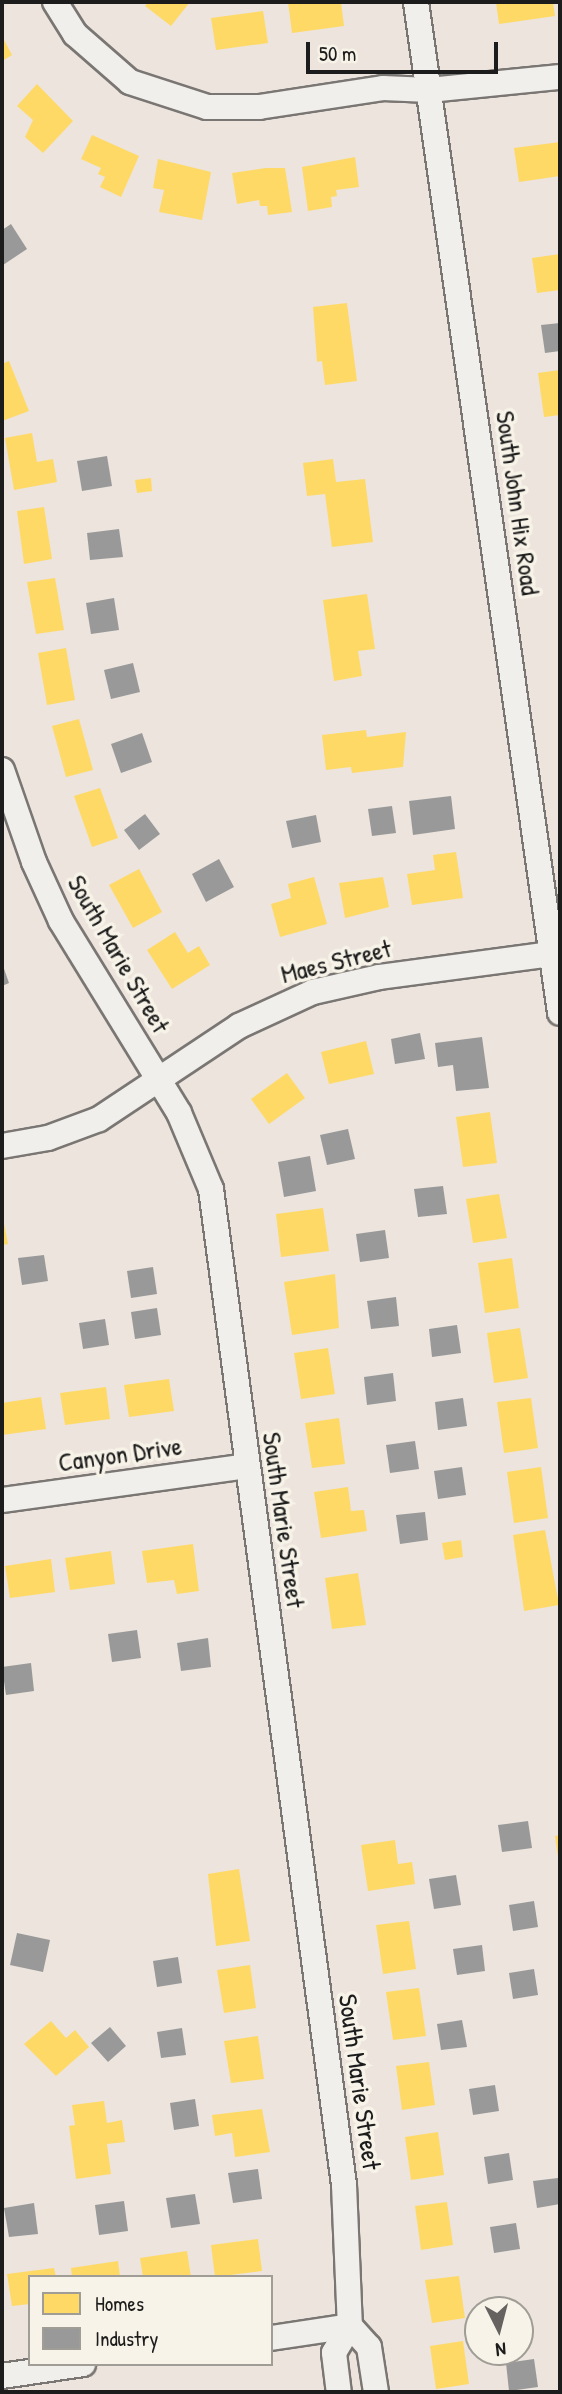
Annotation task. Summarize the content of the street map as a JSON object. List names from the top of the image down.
{
  "streets": {
    "street": [
      "South John Hix Road",
      "South Marie Street",
      "Maes Street",
      "Canyon Drive"
    ]
  },
  "crossings": [
    ["South John Hix Road", "Maes Street"],
    ["South Marie Street", "Maes Street"],
    ["South Marie Street", "Canyon Drive"]
  ],
  "legend": ["Homes", "Industry"],
  "scale_bar": "50 m",
  "north": "bottom"
}
